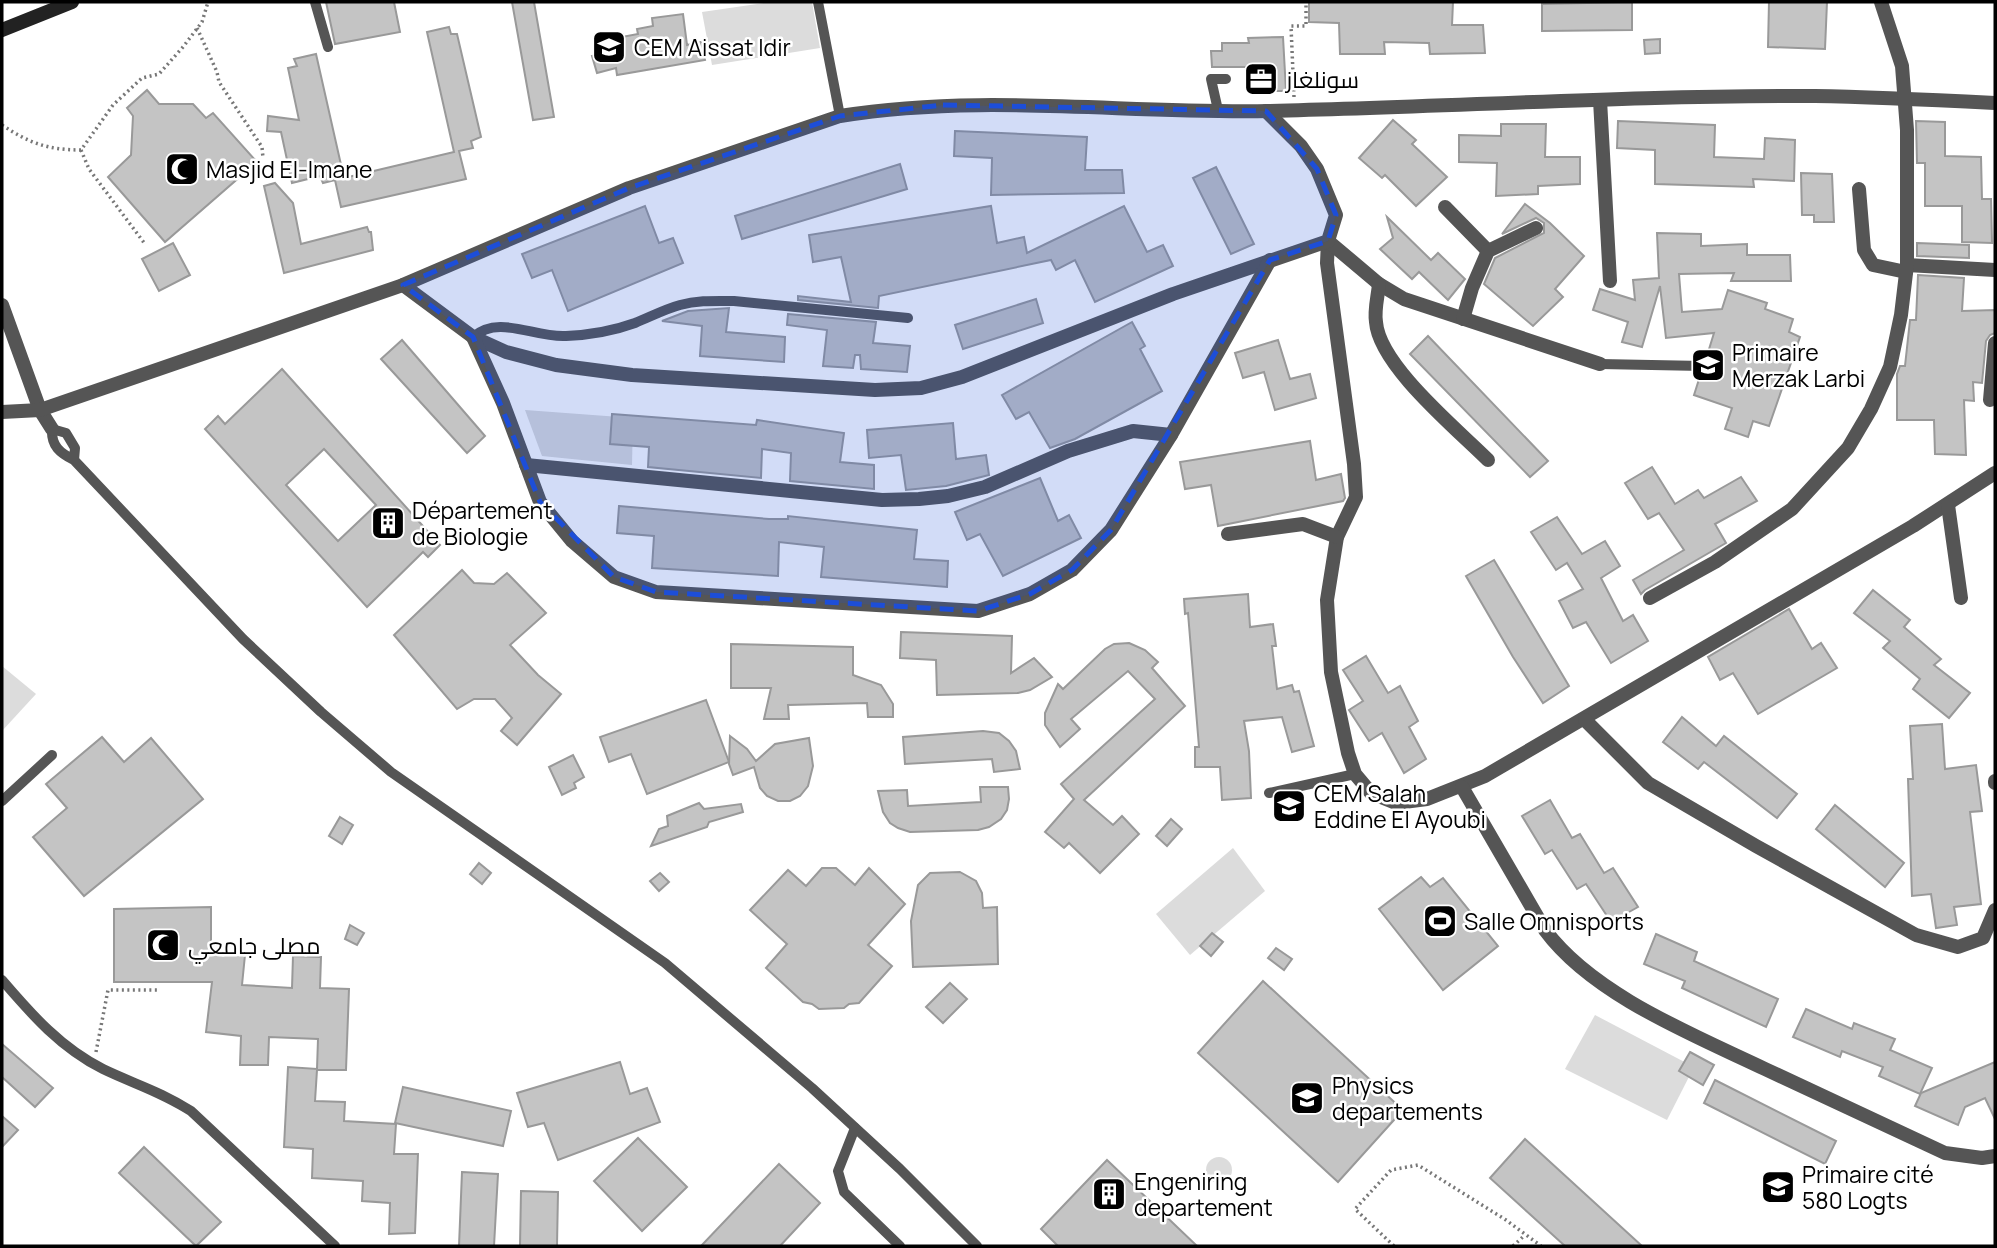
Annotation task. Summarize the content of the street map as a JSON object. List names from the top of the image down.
{
  "places": {
    "school or university": [
      "CEM Aissat Idir",
      "Primaire Merzak Larbi",
      "CEM Salah Eddine El Ayoubi",
      "Physics departements",
      "Primaire cité 580 Logts"
    ],
    "office": ["سونلغاز"],
    "mosque": ["Masjid El-Imane", "مصلى جامعي"],
    "building": ["Département de Biologie", "Engeniring departement"],
    "sports": ["Salle Omnisports"]
  }
}
